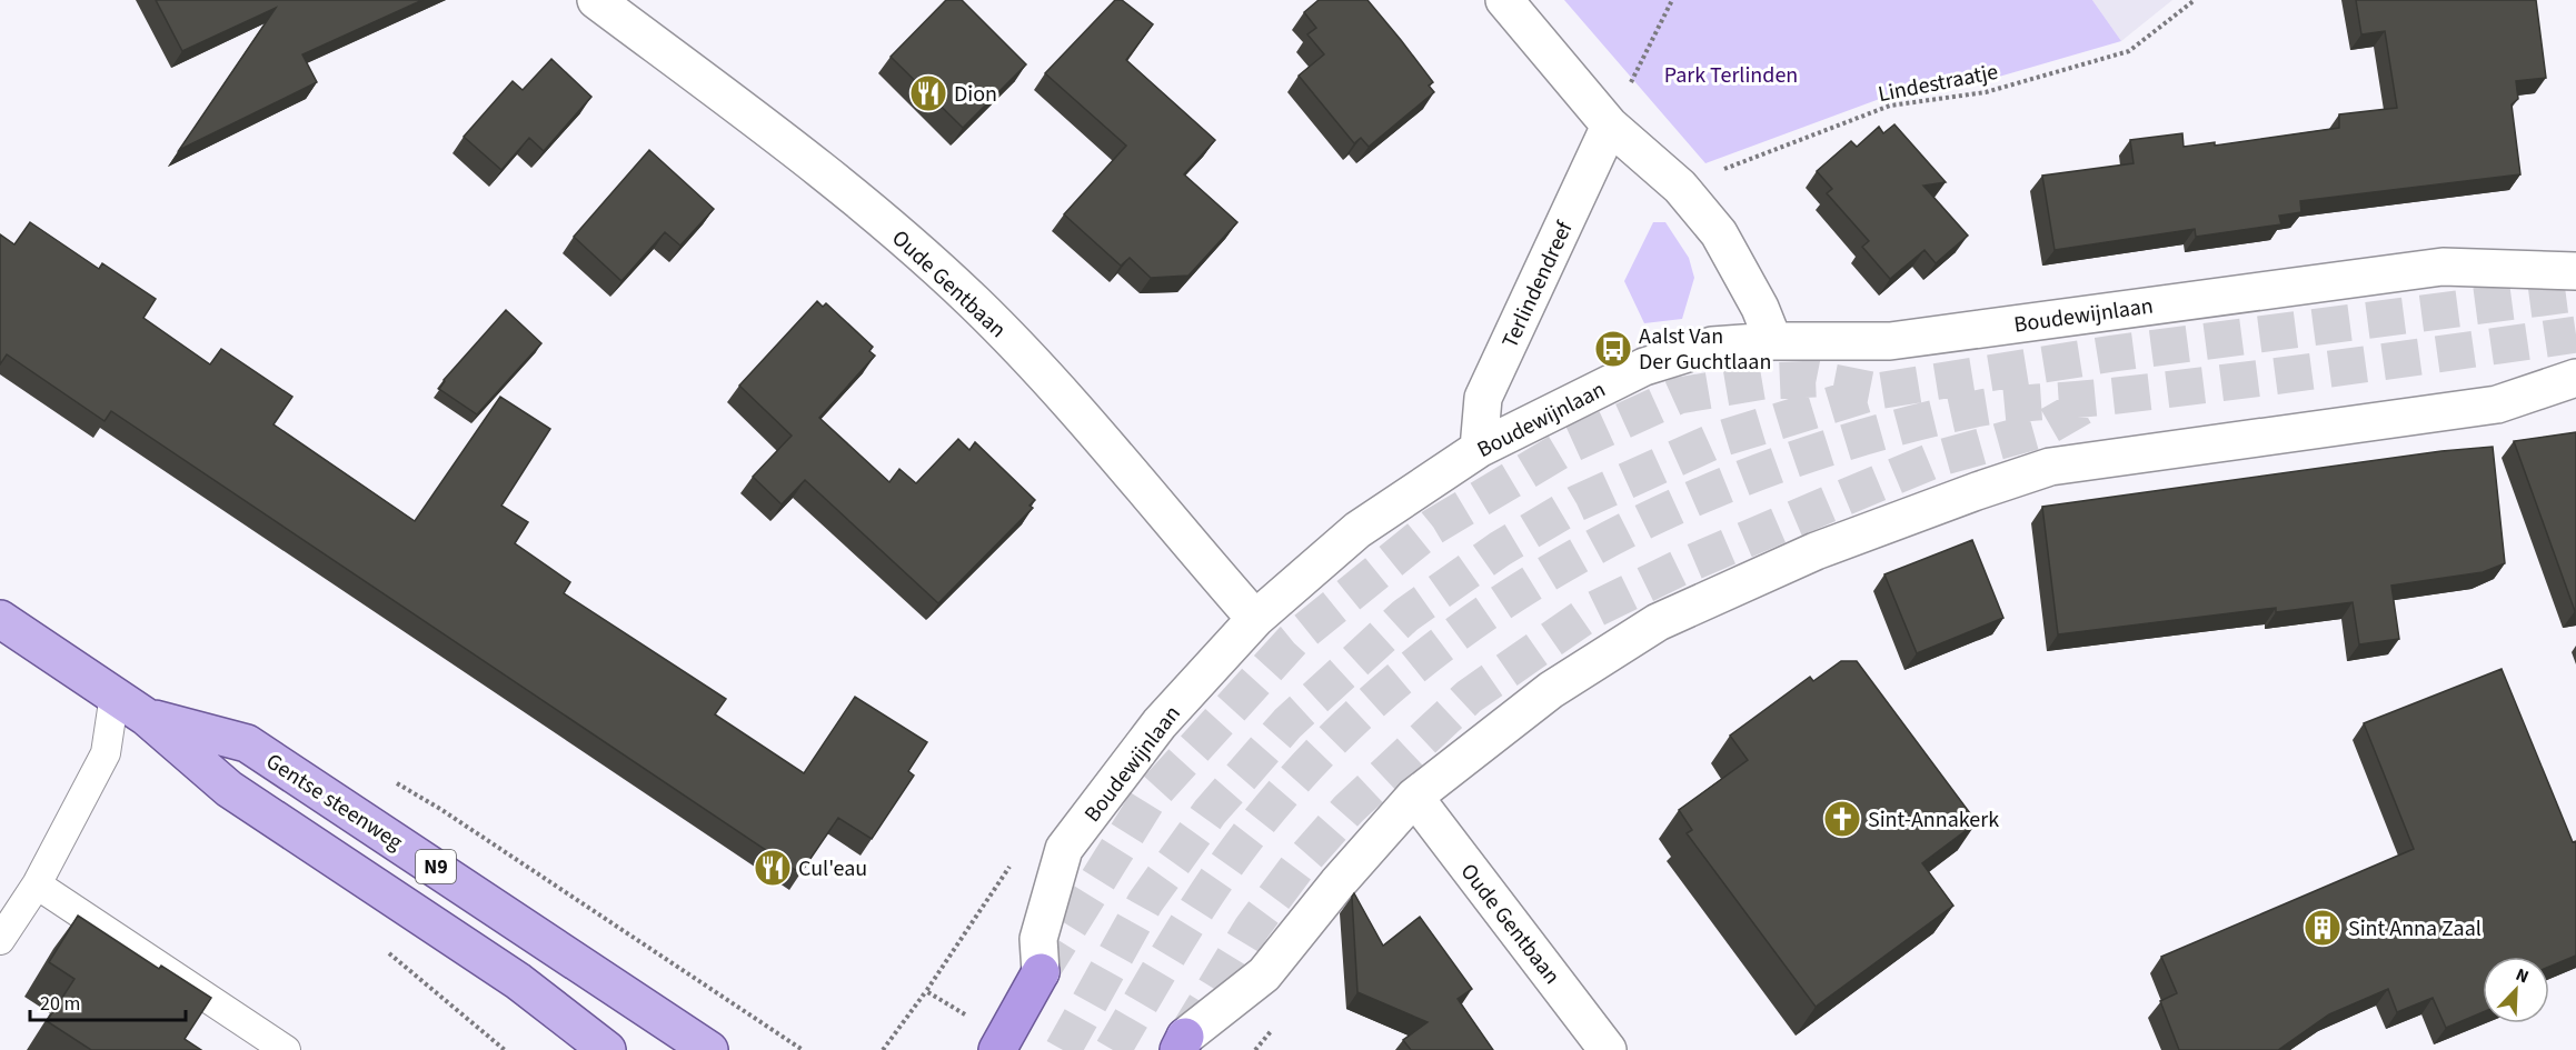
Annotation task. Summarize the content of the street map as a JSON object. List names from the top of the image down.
{
  "streets": {
    "main road": ["Gentse steenweg", "N9"],
    "street": ["Oude Gentbaan", "Terlindendreef", "Boudewijnlaan"],
    "path": ["Lindestraatje"]
  },
  "crossings": [
    ["Oude Gentbaan", "Boudewijnlaan"],
    ["Terlindendreef", "Boudewijnlaan"]
  ],
  "parks": ["Park Terlinden"],
  "places": {
    "restaurant": ["Dion", "Cul'eau"],
    "bus stop": ["Aalst Van Der Guchtlaan"],
    "church": ["Sint-Annakerk"],
    "building": ["Sint Anna Zaal"]
  },
  "scale_bar": "20 m",
  "north": "top right"
}
